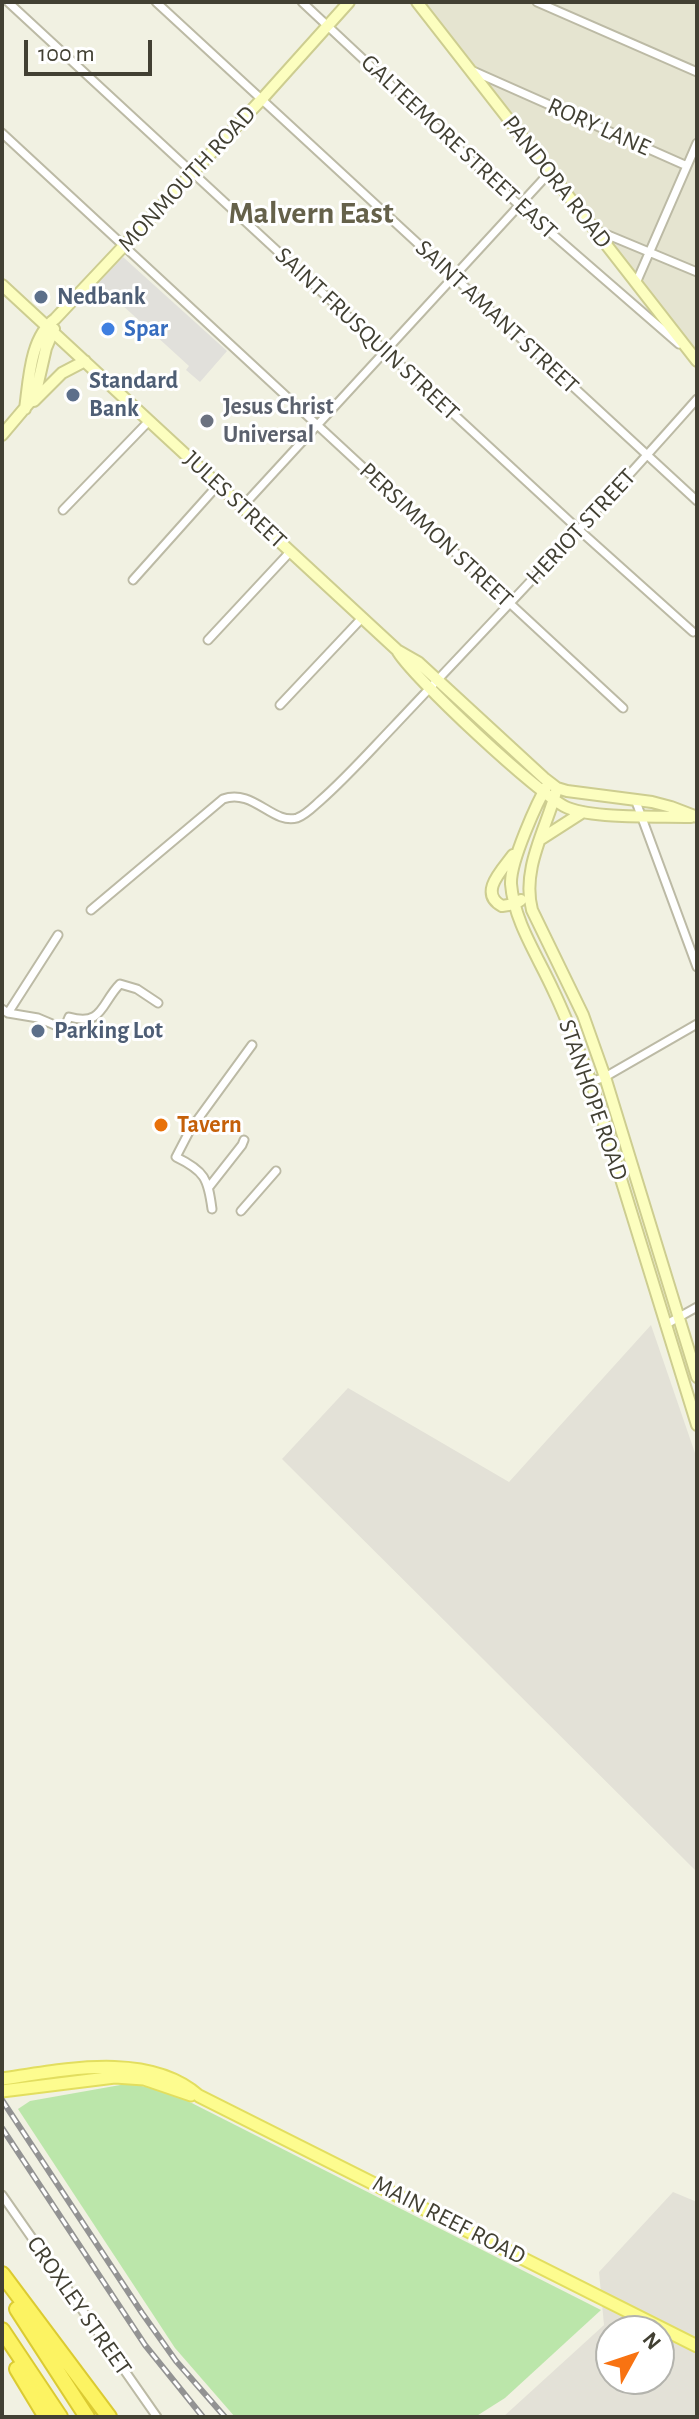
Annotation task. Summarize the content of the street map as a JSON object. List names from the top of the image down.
{
  "streets": {
    "main road": [
      "MONMOUTH ROAD",
      "PANDORA ROAD",
      "JULES STREET",
      "STANHOPE ROAD",
      "MAIN REEF ROAD"
    ],
    "street": [
      "RORY LANE",
      "GALTEEMORE STREET EAST",
      "SAINT AMANT STREET",
      "SAINT FRUSQUIN STREET",
      "HERIOT STREET",
      "PERSIMMON STREET",
      "CROXLEY STREET"
    ]
  },
  "crossings": [
    ["RORY LANE", "PANDORA ROAD"],
    ["GALTEEMORE STREET EAST", "MONMOUTH ROAD"],
    ["GALTEEMORE STREET EAST", "PANDORA ROAD"],
    ["MONMOUTH ROAD", "SAINT AMANT STREET"],
    ["MONMOUTH ROAD", "SAINT FRUSQUIN STREET"],
    ["MONMOUTH ROAD", "JULES STREET"],
    ["MONMOUTH ROAD", "PERSIMMON STREET"],
    ["SAINT AMANT STREET", "HERIOT STREET"],
    ["SAINT FRUSQUIN STREET", "HERIOT STREET"],
    ["JULES STREET", "HERIOT STREET"],
    ["JULES STREET", "STANHOPE ROAD"],
    ["HERIOT STREET", "PERSIMMON STREET"]
  ],
  "districts": ["Malvern East"],
  "places": [
    "Nedbank",
    "Spar",
    "Standard Bank",
    "Jesus Christ Universal",
    "Parking Lot",
    "Tavern"
  ],
  "scale_bar": "100 m",
  "north": "top right"
}
